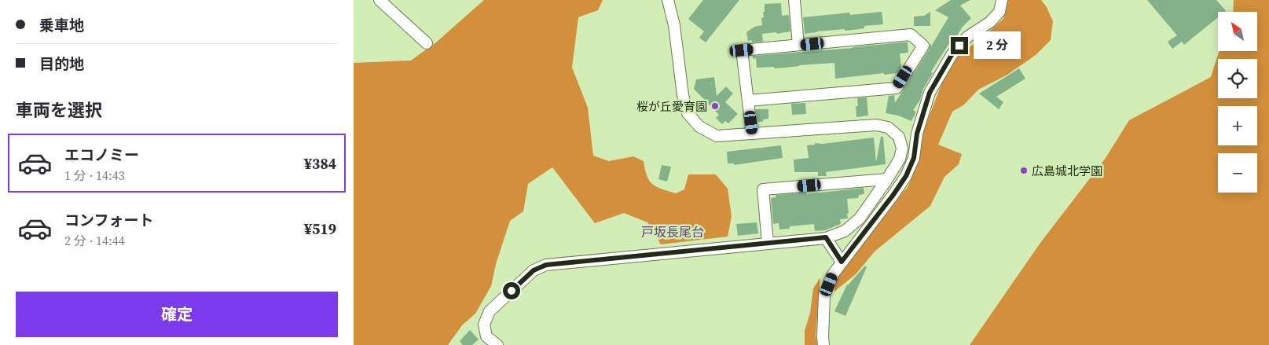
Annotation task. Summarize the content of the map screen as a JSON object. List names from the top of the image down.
{
  "districts": ["戸坂長尾台"],
  "places": ["桜が丘愛育園", "広島城北学園"],
  "north": "top left",
  "page": {
    "banner": ["乗車地", "目的地"],
    "map_buttons": ["+", "−"],
    "bubble": "2 分",
    "heading": "車両を選択",
    "list": [
      {
        "name": "エコノミー",
        "note": "1 分 · 14:43",
        "value": "¥384"
      },
      {
        "name": "コンフォート",
        "note": "2 分 · 14:44",
        "value": "¥519"
      }
    ],
    "buttons": "確定"
  }
}
